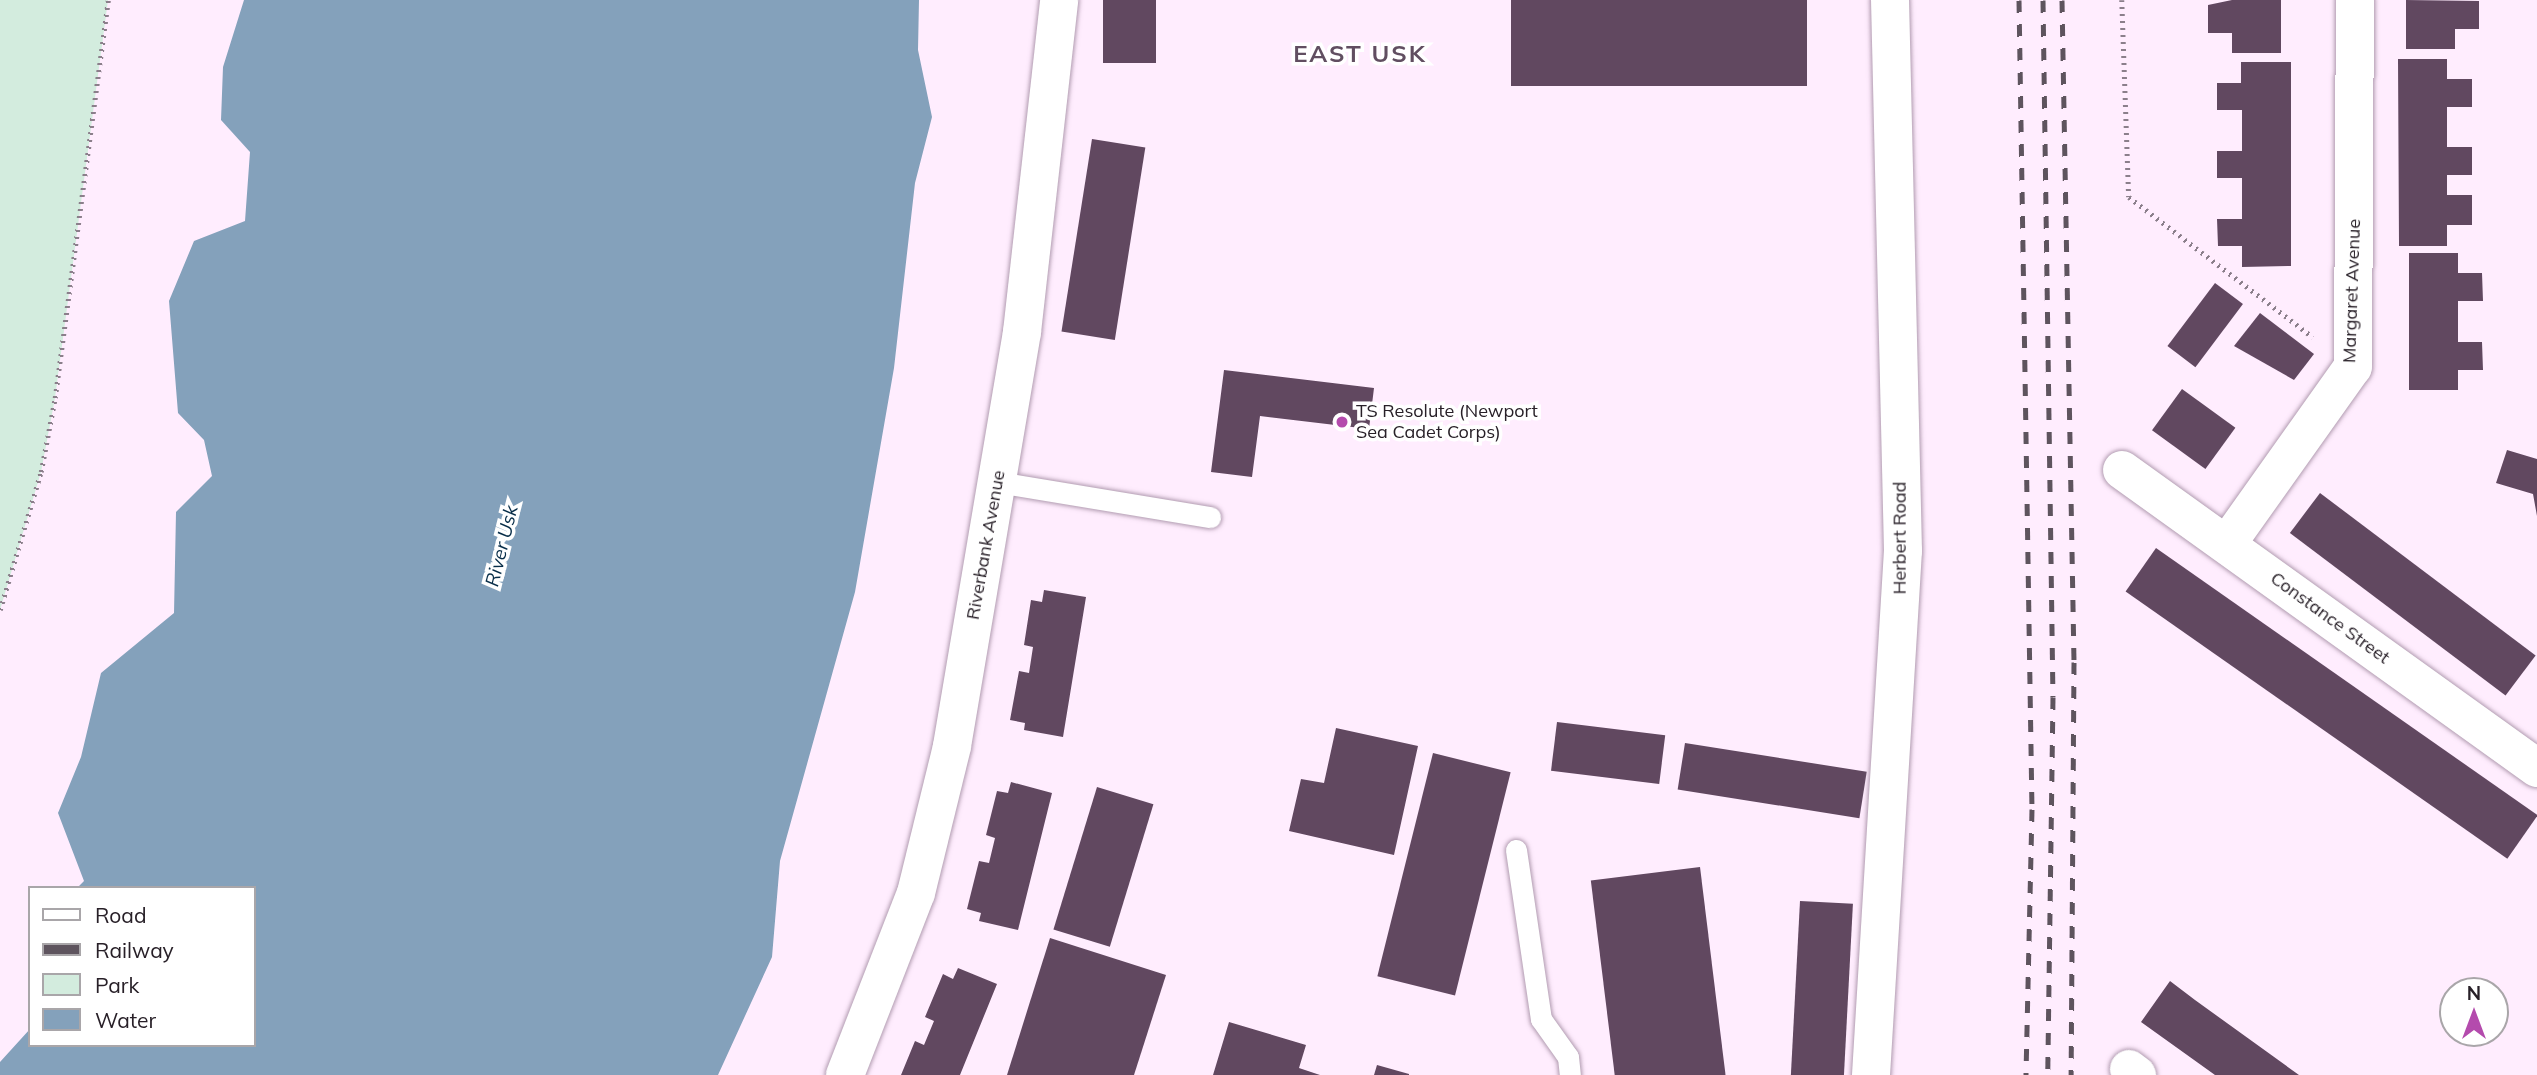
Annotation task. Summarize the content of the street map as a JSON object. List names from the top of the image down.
{
  "streets": {
    "street": [
      "Margaret Avenue",
      "Herbert Road",
      "Riverbank Avenue",
      "Constance Street"
    ]
  },
  "crossings": [
    ["Margaret Avenue", "Constance Street"]
  ],
  "districts": ["EAST USK"],
  "water": ["River Usk"],
  "places": ["TS Resolute (Newport Sea Cadet Corps)"],
  "legend": [
    "Road",
    "Railway",
    "Park",
    "Water"
  ],
  "north": "top"
}
